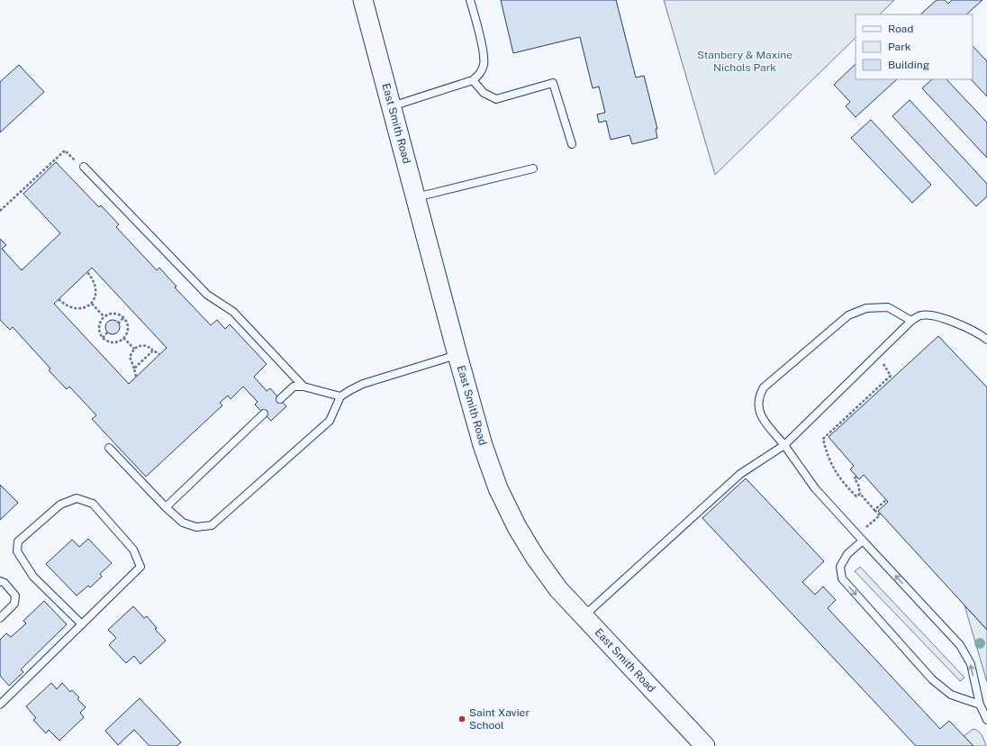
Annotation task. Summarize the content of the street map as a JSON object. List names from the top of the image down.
{
  "streets": {
    "street": ["East Smith Road"]
  },
  "parks": ["Stanbery & Maxine Nichols Park"],
  "places": ["Saint Xavier School"],
  "legend": ["Road", "Park", "Building"]
}
